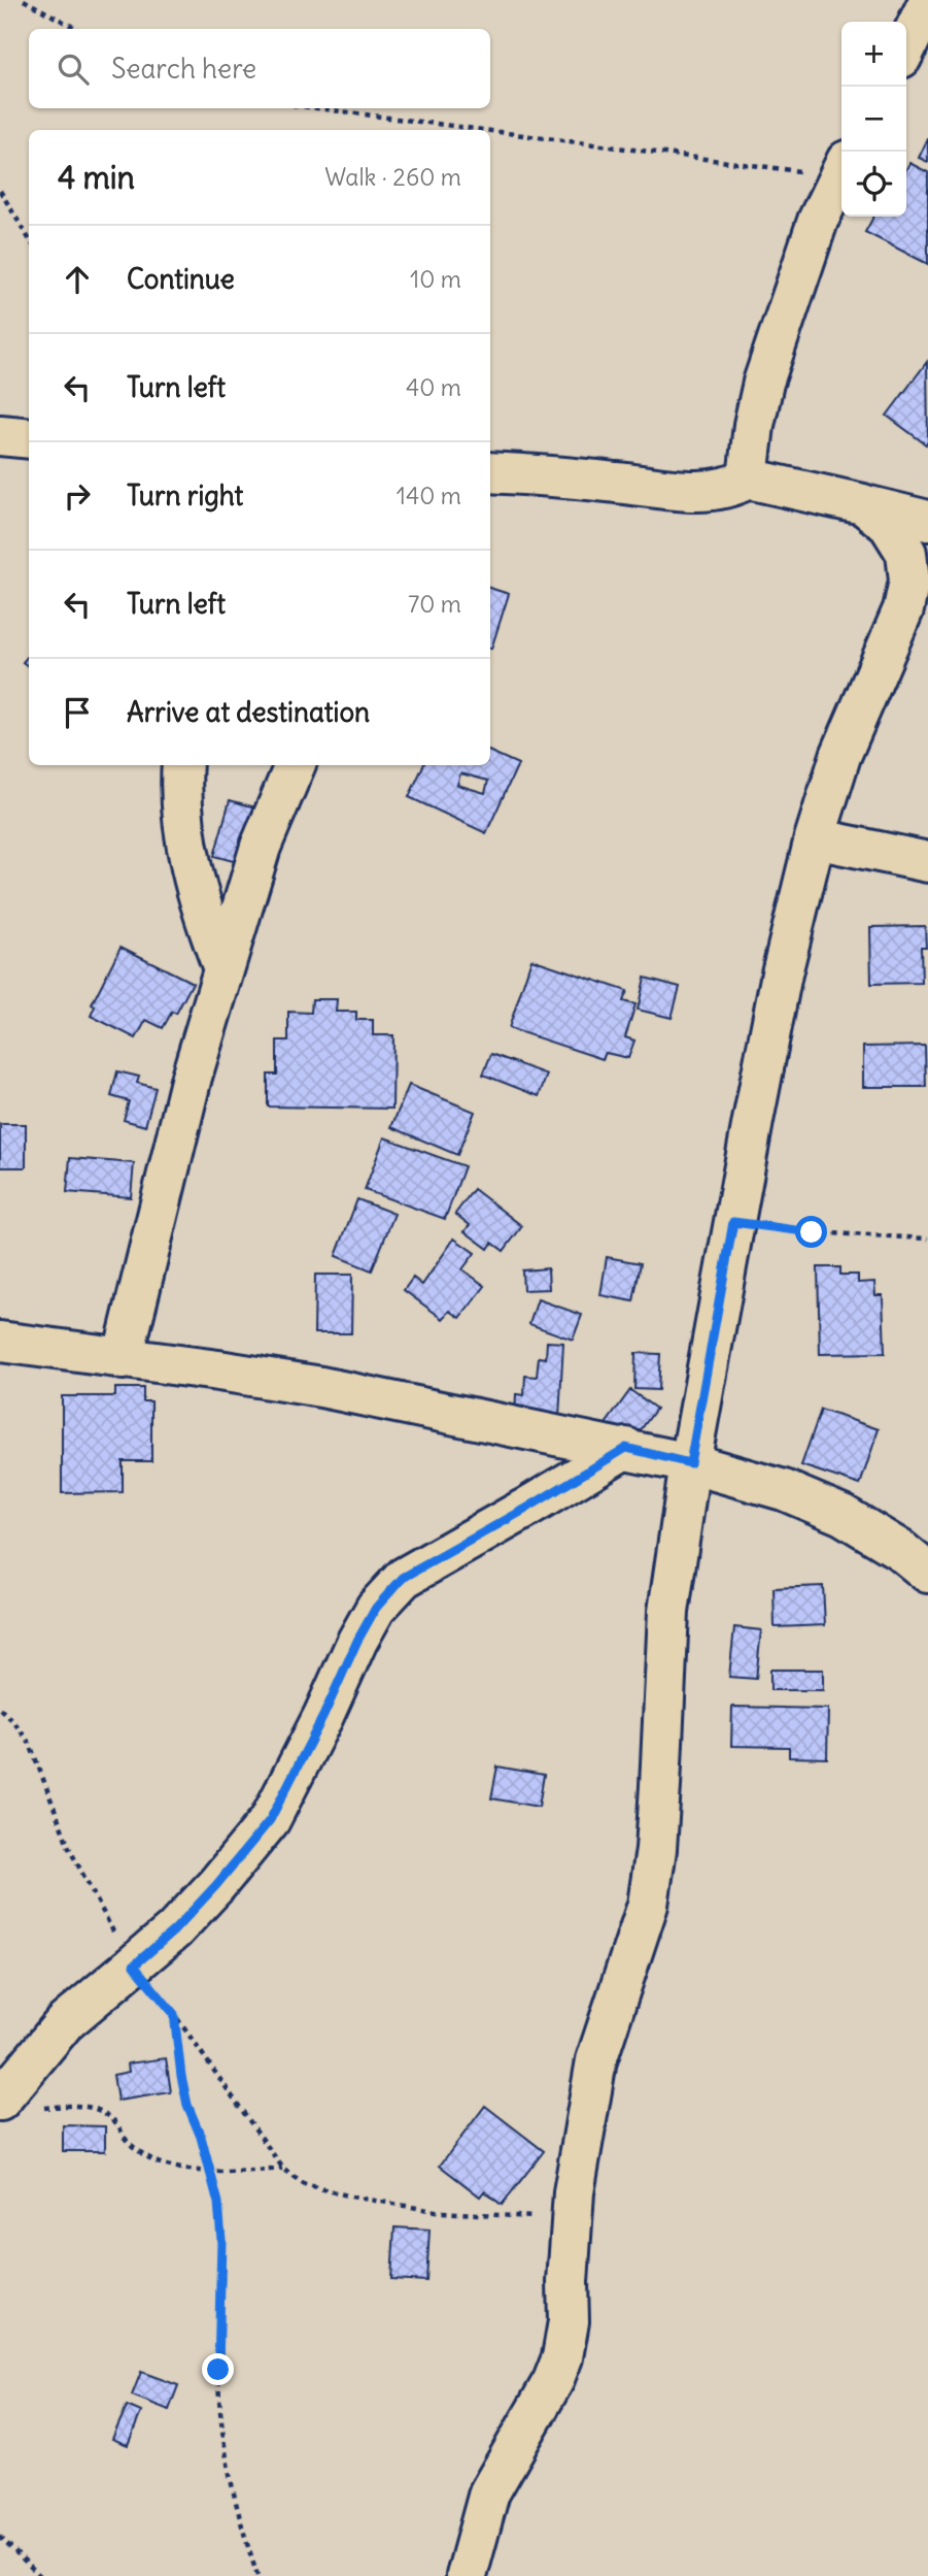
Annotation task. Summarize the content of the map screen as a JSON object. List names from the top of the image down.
{
  "page": {
    "map_buttons": ["+", "−"],
    "search": "Search here",
    "heading": ["4 min", "Walk · 260 m"],
    "list": [
      ["Continue", "10 m"],
      ["Turn left", "40 m"],
      ["Turn right", "140 m"],
      ["Turn left", "70 m"],
      "Arrive at destination"
    ]
  }
}
